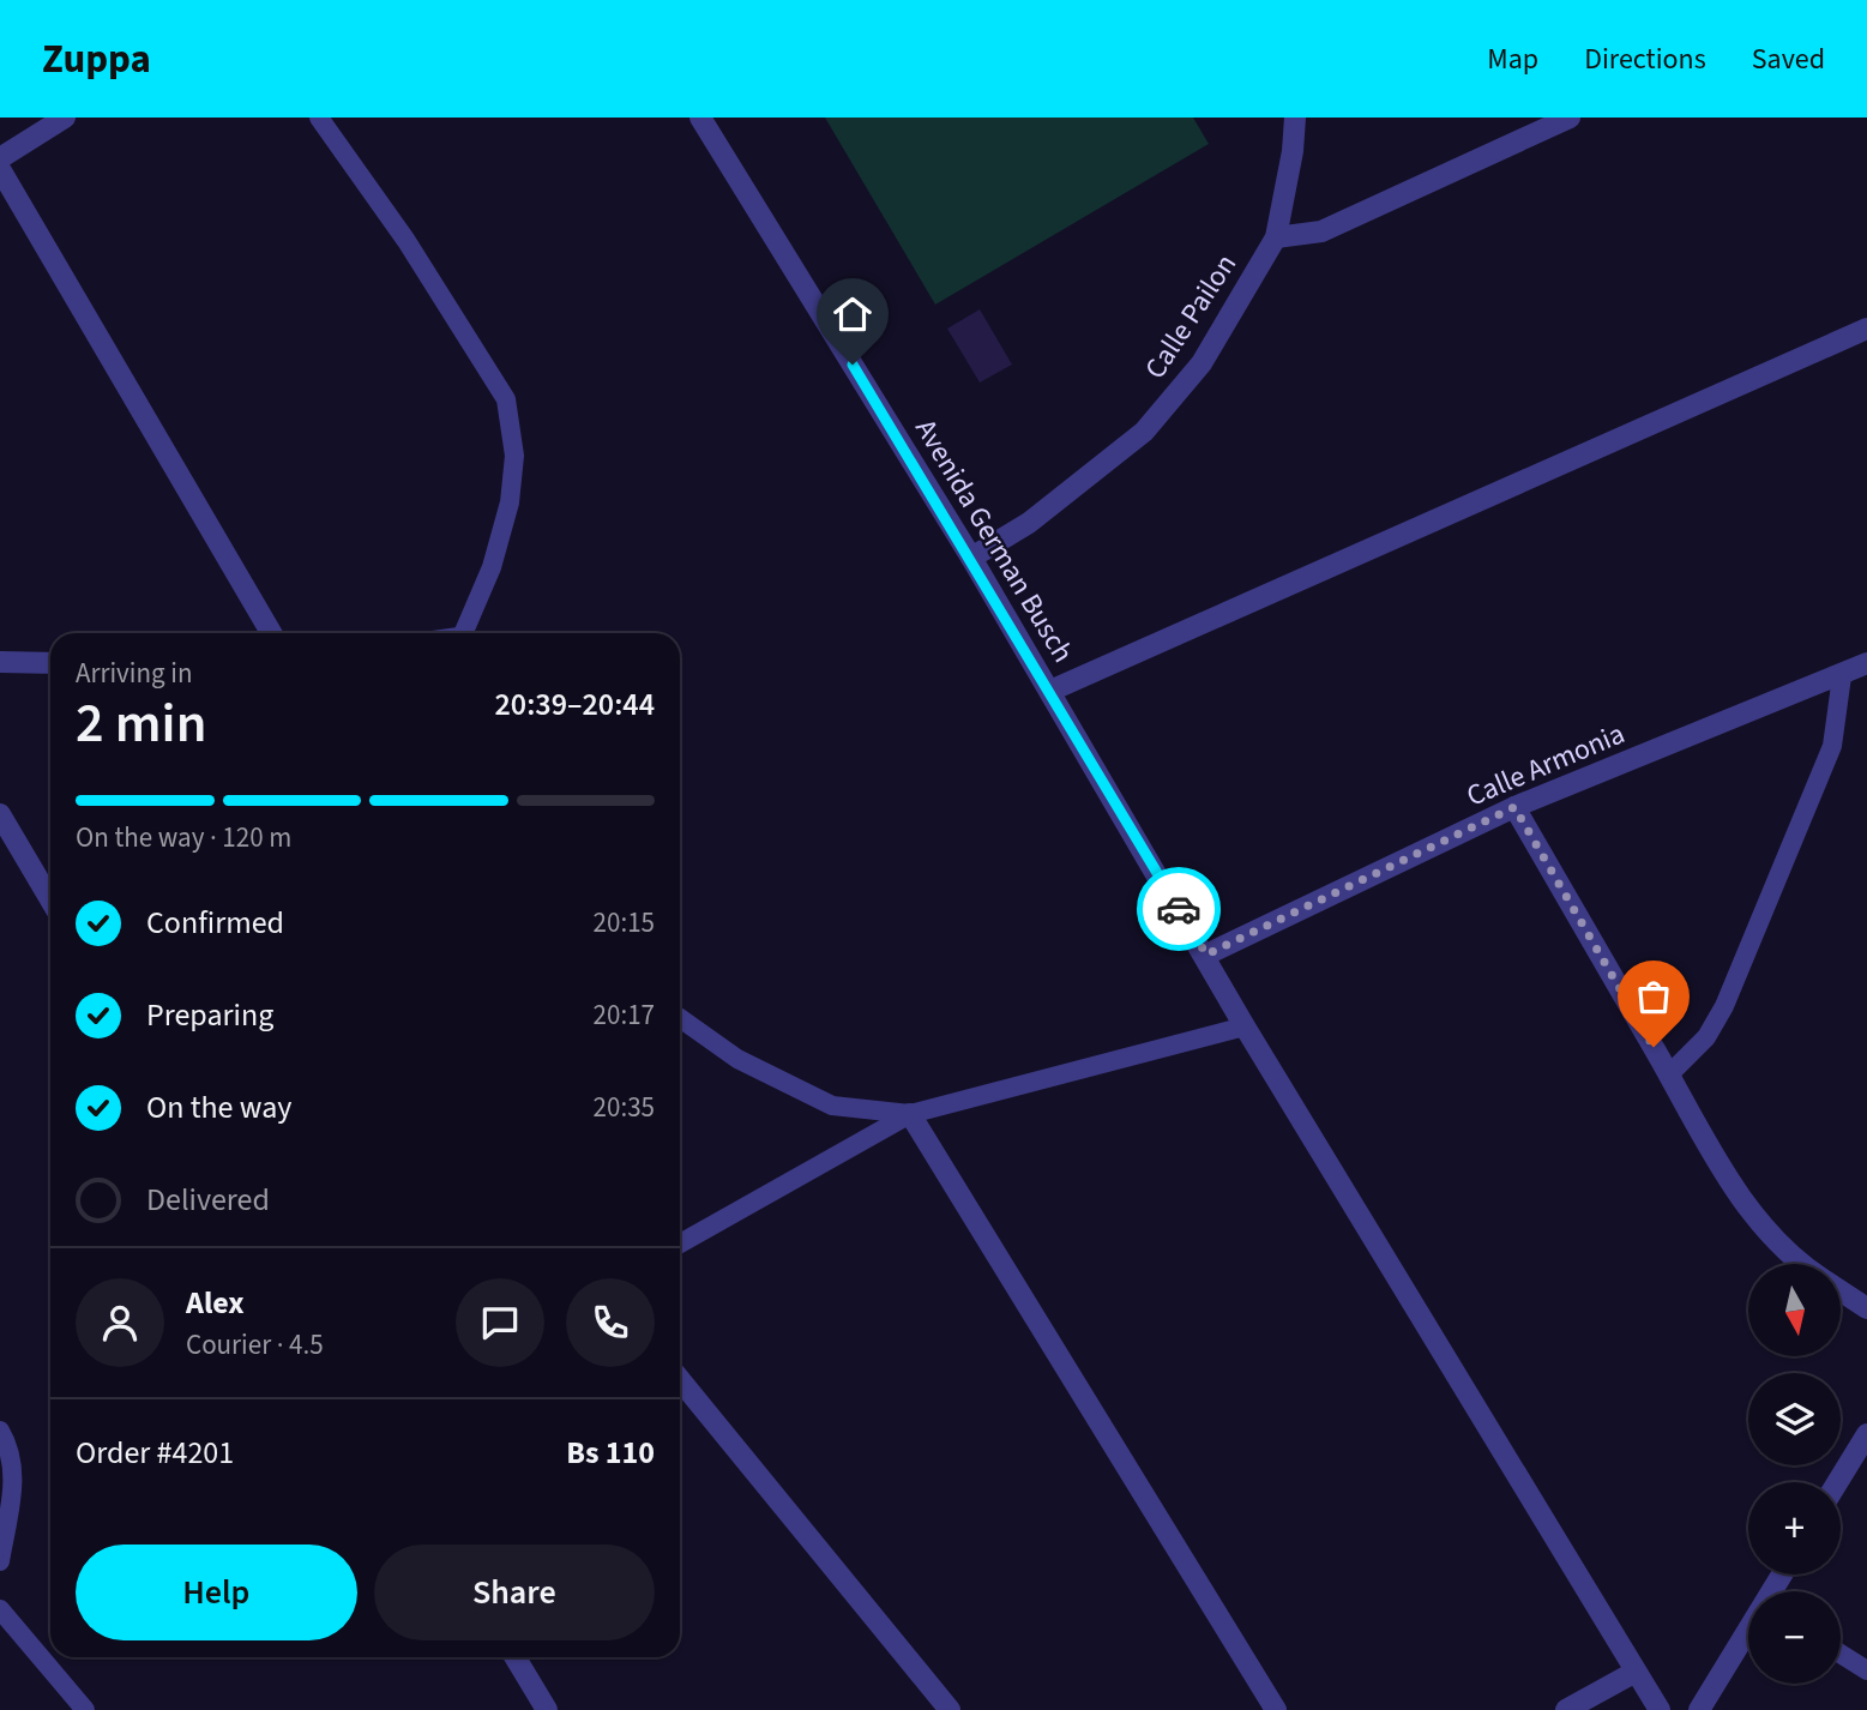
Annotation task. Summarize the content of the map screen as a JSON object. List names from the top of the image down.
{
  "streets": {
    "street": ["Calle Pailon", "Avenida German Busch", "Calle Armonia"]
  },
  "crossings": [
    ["Calle Pailon", "Avenida German Busch"],
    ["Avenida German Busch", "Calle Armonia"]
  ],
  "north": "bottom",
  "page": {
    "header": "Zuppa",
    "nav": ["Map", "Directions", "Saved"],
    "heading": ["2 min", "Arriving in", "20:39–20:44"],
    "panel": [
      "Alex",
      "Courier · 4.5",
      "Order #4201",
      "Bs 110"
    ],
    "bar": "On the way · 120 m",
    "list": [
      ["Confirmed", "20:15"],
      ["Preparing", "20:17"],
      ["On the way", "20:35"],
      "Delivered"
    ],
    "map_buttons": ["+", "−"],
    "buttons": ["Help", "Share"]
  }
}
